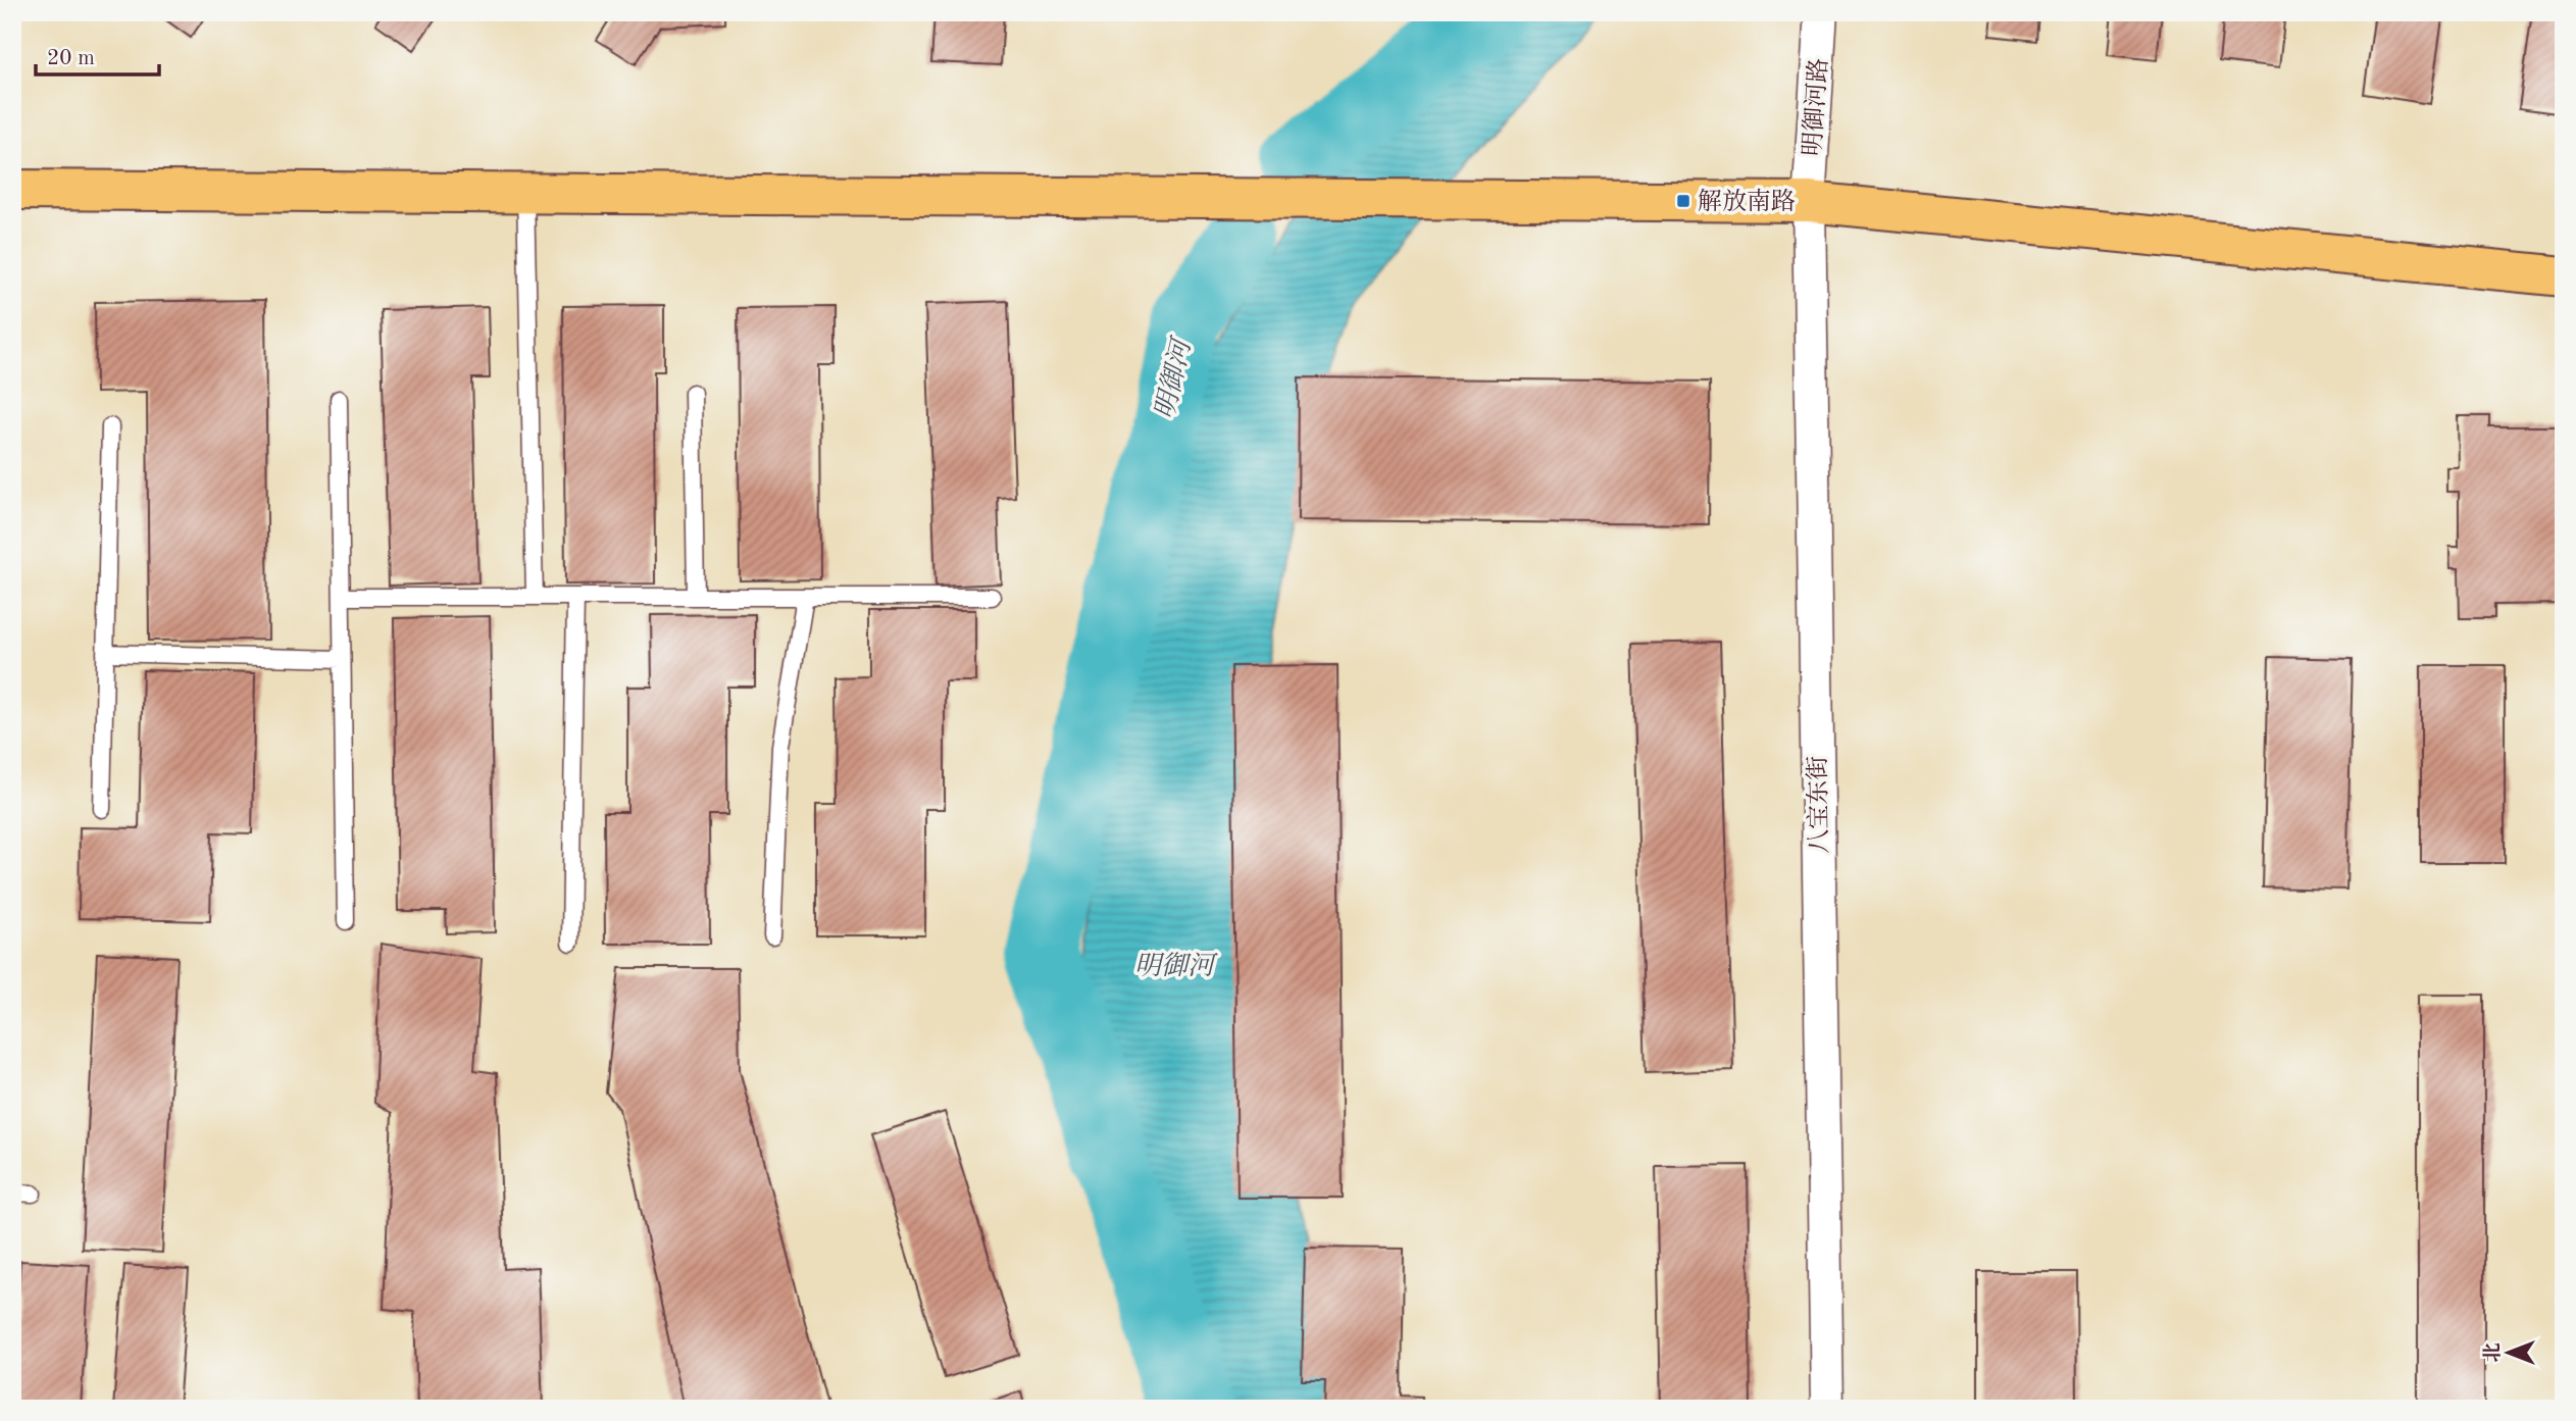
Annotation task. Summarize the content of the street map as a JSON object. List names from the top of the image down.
{
  "streets": {
    "street": ["明御河路", "八宝东街"]
  },
  "crossings": [
    ["明御河路", "八宝东街"]
  ],
  "water": ["明御河"],
  "places": {
    "transit": ["解放南路"]
  },
  "scale_bar": "20 m",
  "north": "left"
}
